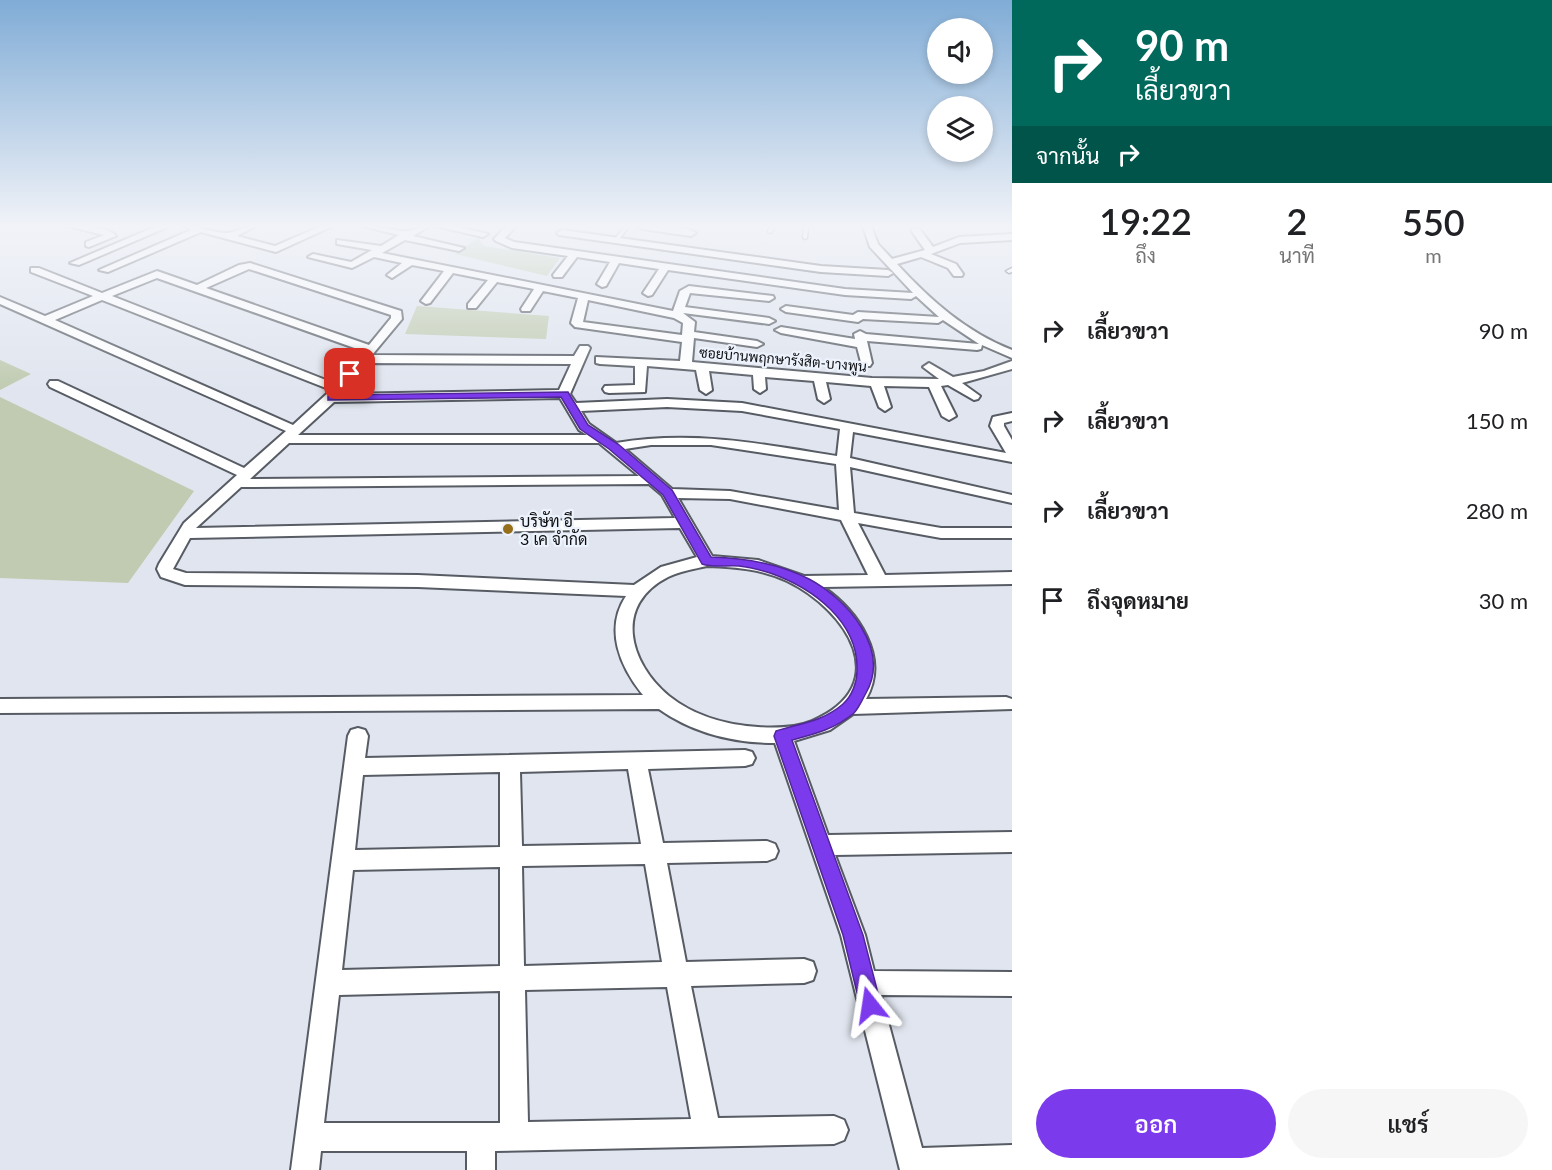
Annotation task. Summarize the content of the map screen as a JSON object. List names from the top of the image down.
{
  "streets": {
    "street": ["ซอยบ้านพฤกษารังสิต-บางพูน"]
  },
  "places": ["บริษัท อี 3 เค จำกัด"],
  "page": {
    "turn": ["90 m", "เลี้ยวขวา"],
    "then": "จากนั้น",
    "eta": [
      "19:22",
      "ถึง",
      "2",
      "นาที",
      "550",
      "m"
    ],
    "list": [
      {
        "name": "เลี้ยวขวา",
        "value": "90 m"
      },
      {
        "name": "เลี้ยวขวา",
        "value": "150 m"
      },
      {
        "name": "เลี้ยวขวา",
        "value": "280 m"
      },
      {
        "name": "ถึงจุดหมาย",
        "value": "30 m"
      }
    ],
    "buttons": ["ออก", "แชร์"]
  }
}
